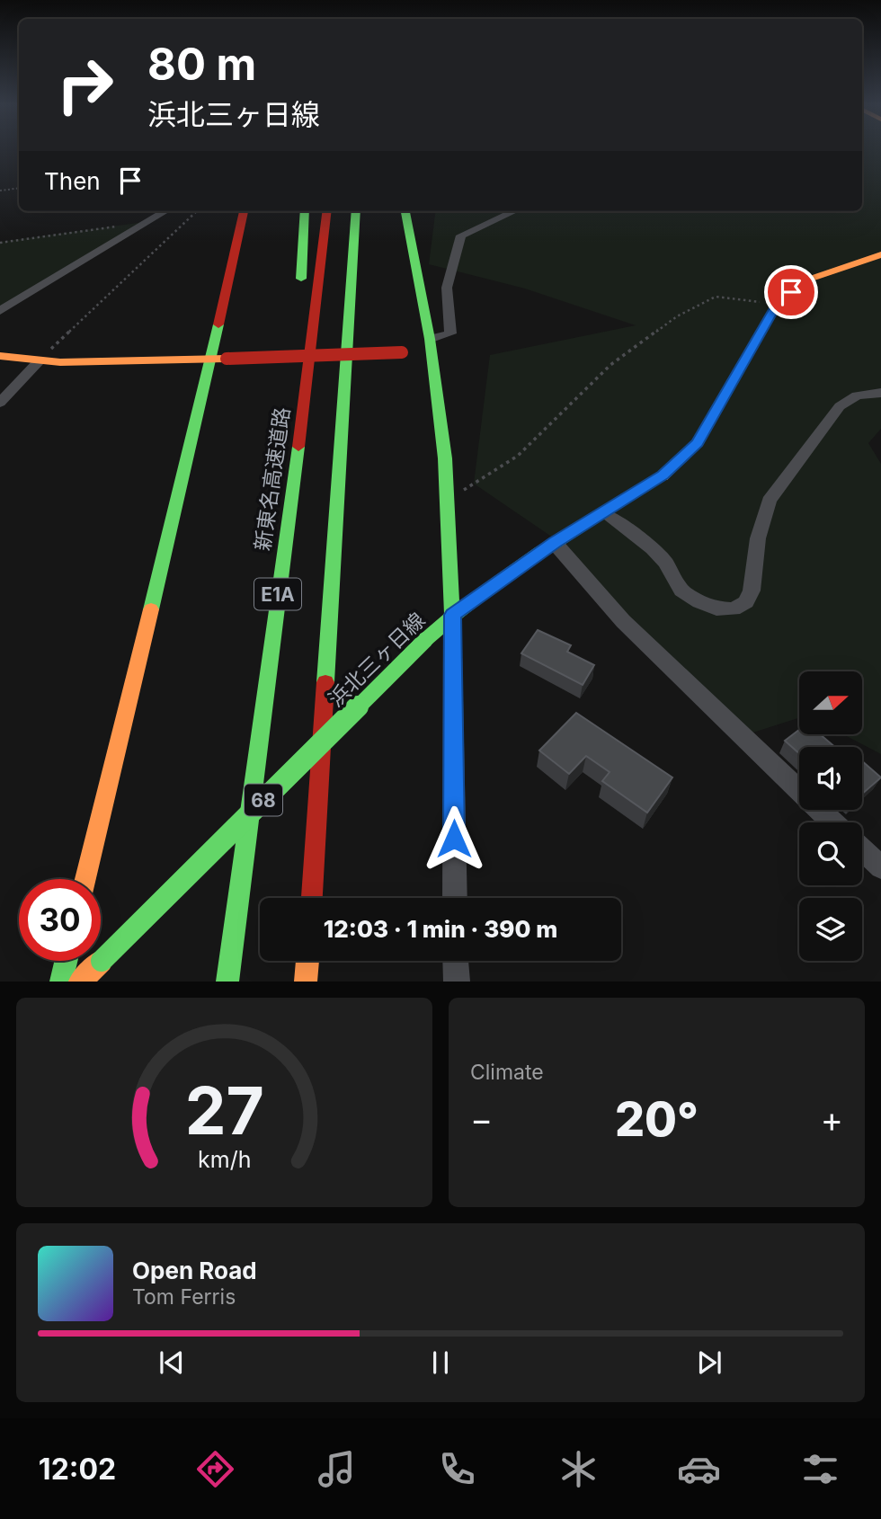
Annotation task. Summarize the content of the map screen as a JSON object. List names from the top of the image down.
{
  "streets": {
    "main road": [
      "新東名高速道路",
      "E1A",
      "浜北三ヶ日線",
      "68"
    ]
  },
  "north": "right",
  "page": {
    "turn": ["80 m", "浜北三ヶ日線"],
    "then": "Then",
    "limit": "30",
    "trip": "12:03 · 1 min · 390 m",
    "tile": "Climate",
    "heat": ["−", "20°", "+"],
    "song": ["Open Road", "Tom Ferris"],
    "tabs": "12:02",
    "gauge": ["27", "km/h"]
  }
}
